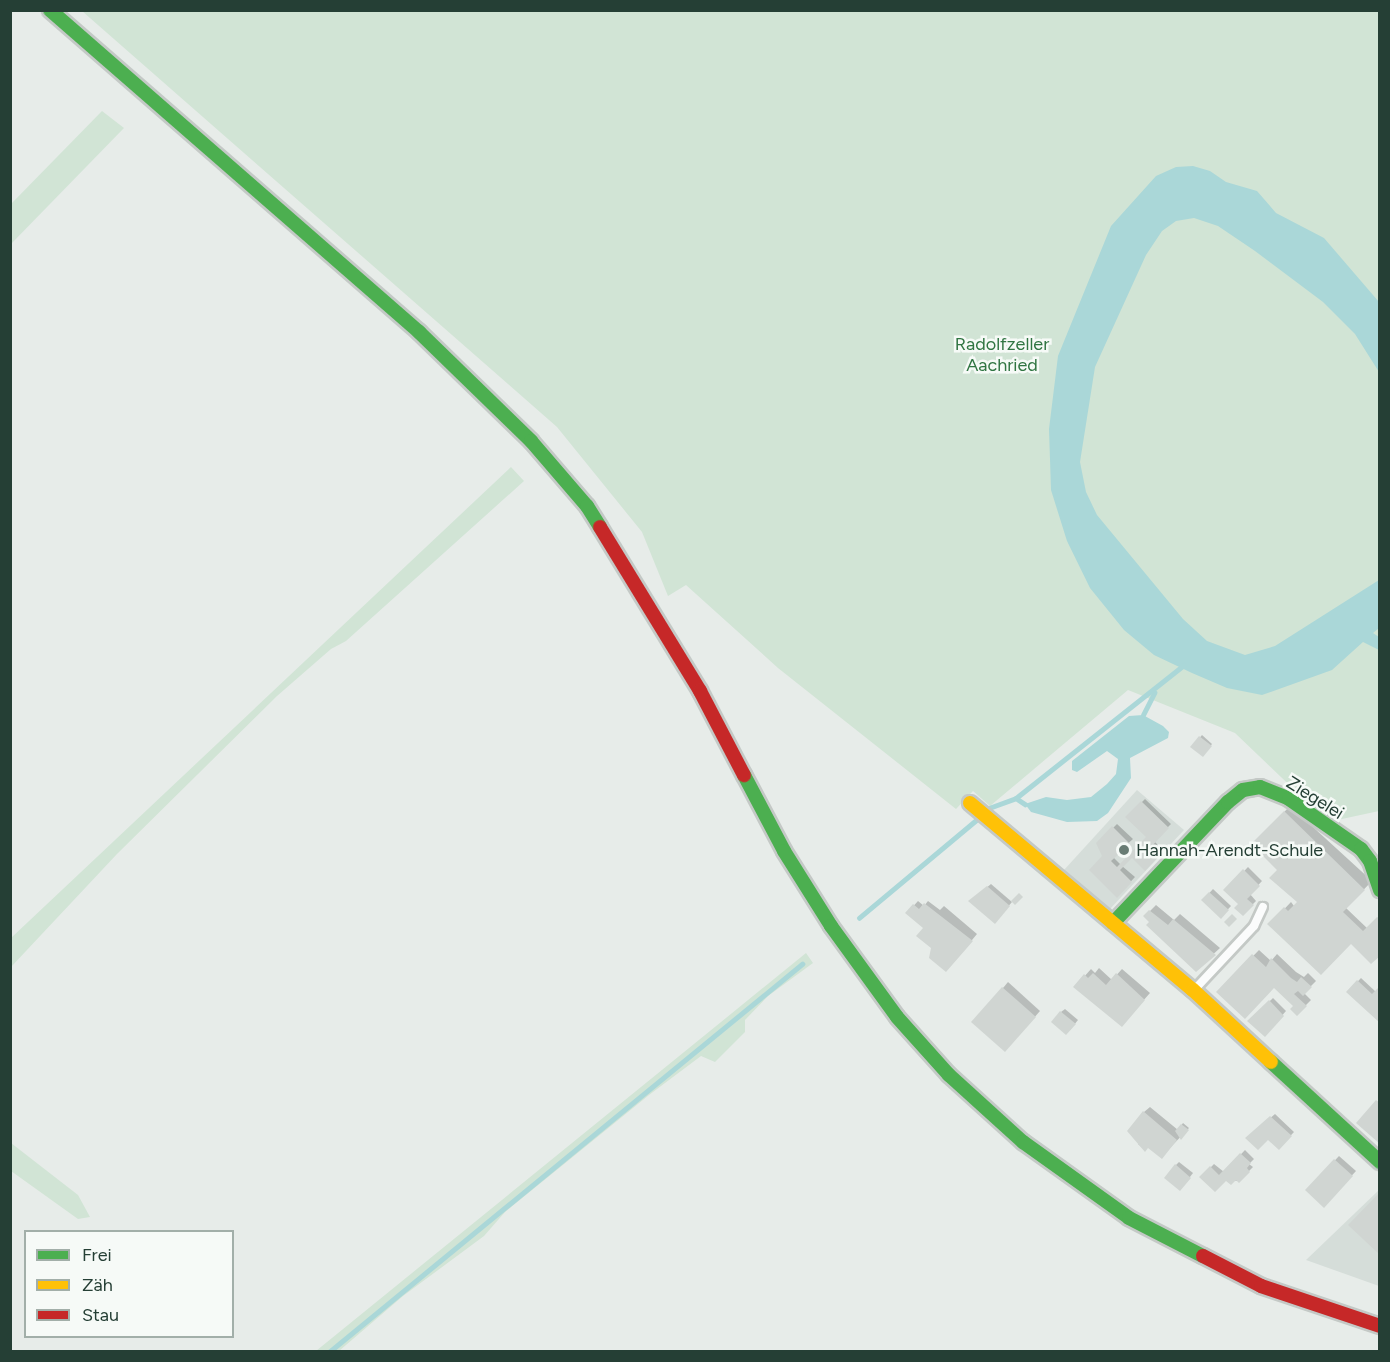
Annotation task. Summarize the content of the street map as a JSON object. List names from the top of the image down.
{
  "streets": {
    "main road": ["Ziegelei"]
  },
  "parks": ["Radolfzeller Aachried"],
  "places": ["Hannah-Arendt-Schule"],
  "legend": ["Frei", "Zäh", "Stau"]
}
